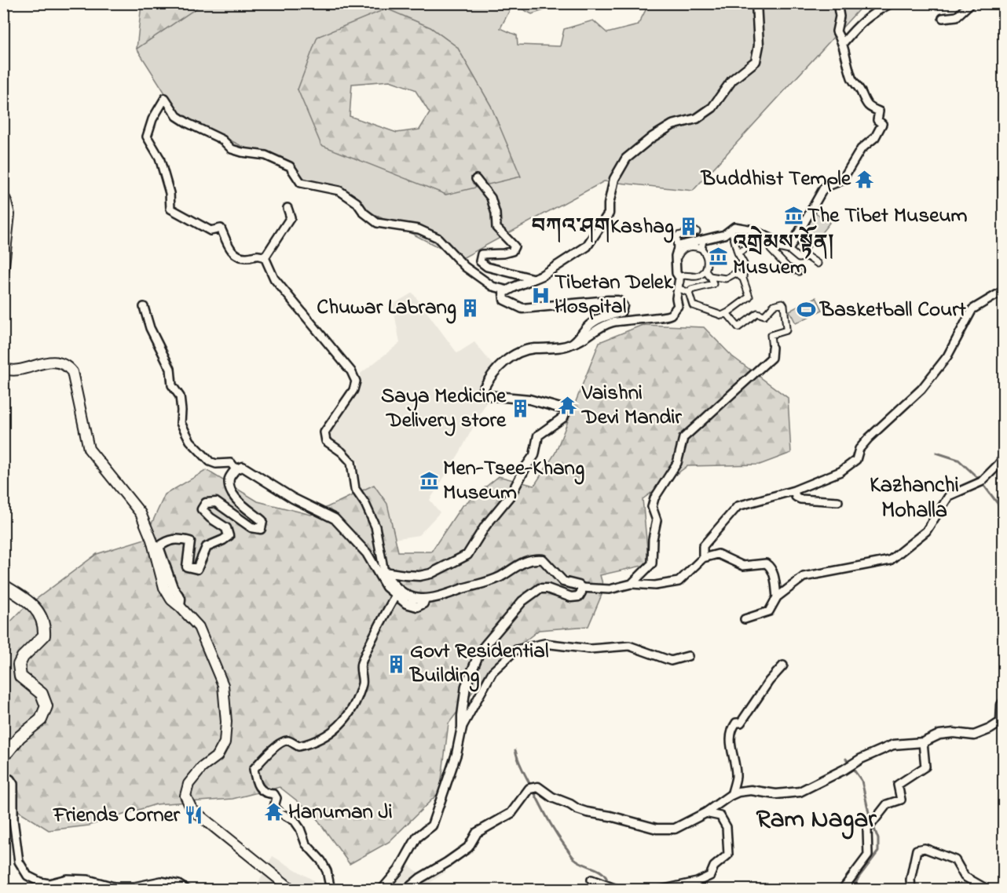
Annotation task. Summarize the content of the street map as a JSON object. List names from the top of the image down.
{
  "districts": ["Kazhanchi Mohalla", "Ram Nagar"],
  "places": {
    "temple": ["Buddhist Temple", "Vaishni Devi Mandir", "Hanuman Ji"],
    "museum": ["The Tibet Museum", "འགྲེམས་སྟོན། Musuem", "Men-Tsee-Khang Museum"],
    "building": [
      "བཀའ་ཤགKashag",
      "Chuwar Labrang",
      "Saya Medicine Delivery store",
      "Govt Residential Building"
    ],
    "hospital": ["Tibetan Delek Hospital"],
    "sports": ["Basketball Court"],
    "restaurant": ["Friends Corner"]
  }
}
